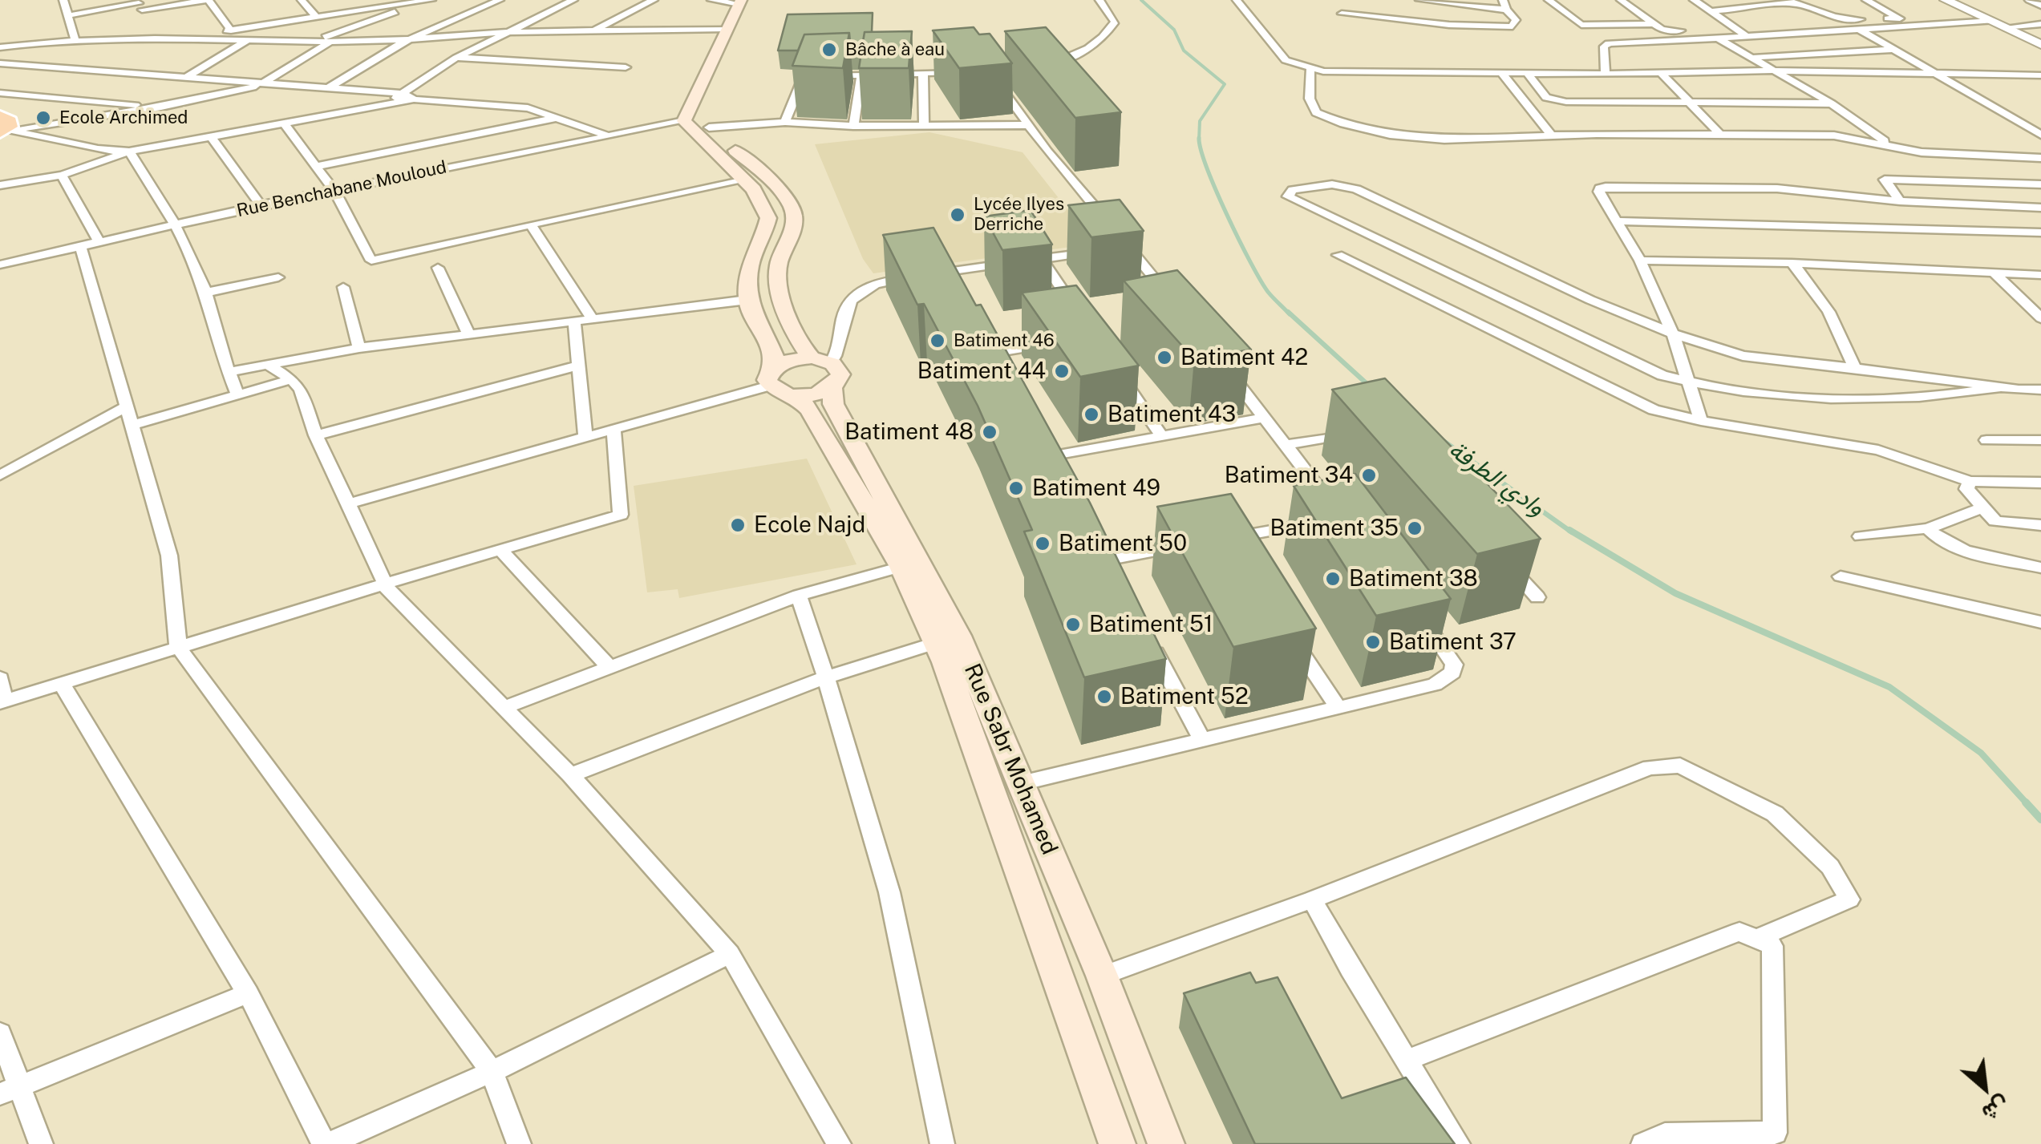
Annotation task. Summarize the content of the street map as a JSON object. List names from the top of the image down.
{
  "streets": {
    "main road": ["Rue Sabr Mohamed"],
    "street": ["Rue Benchabane Mouloud"]
  },
  "water": ["وادي الطرفة"],
  "places": [
    "Bâche à eau",
    "Ecole Archimed",
    "Lycée Ilyes Derriche",
    "Batiment 46",
    "Batiment 42",
    "Batiment 44",
    "Batiment 43",
    "Batiment 48",
    "Batiment 34",
    "Batiment 49",
    "Ecole Najd",
    "Batiment 35",
    "Batiment 50",
    "Batiment 38",
    "Batiment 51",
    "Batiment 37",
    "Batiment 52"
  ],
  "north": "bottom right"
}
